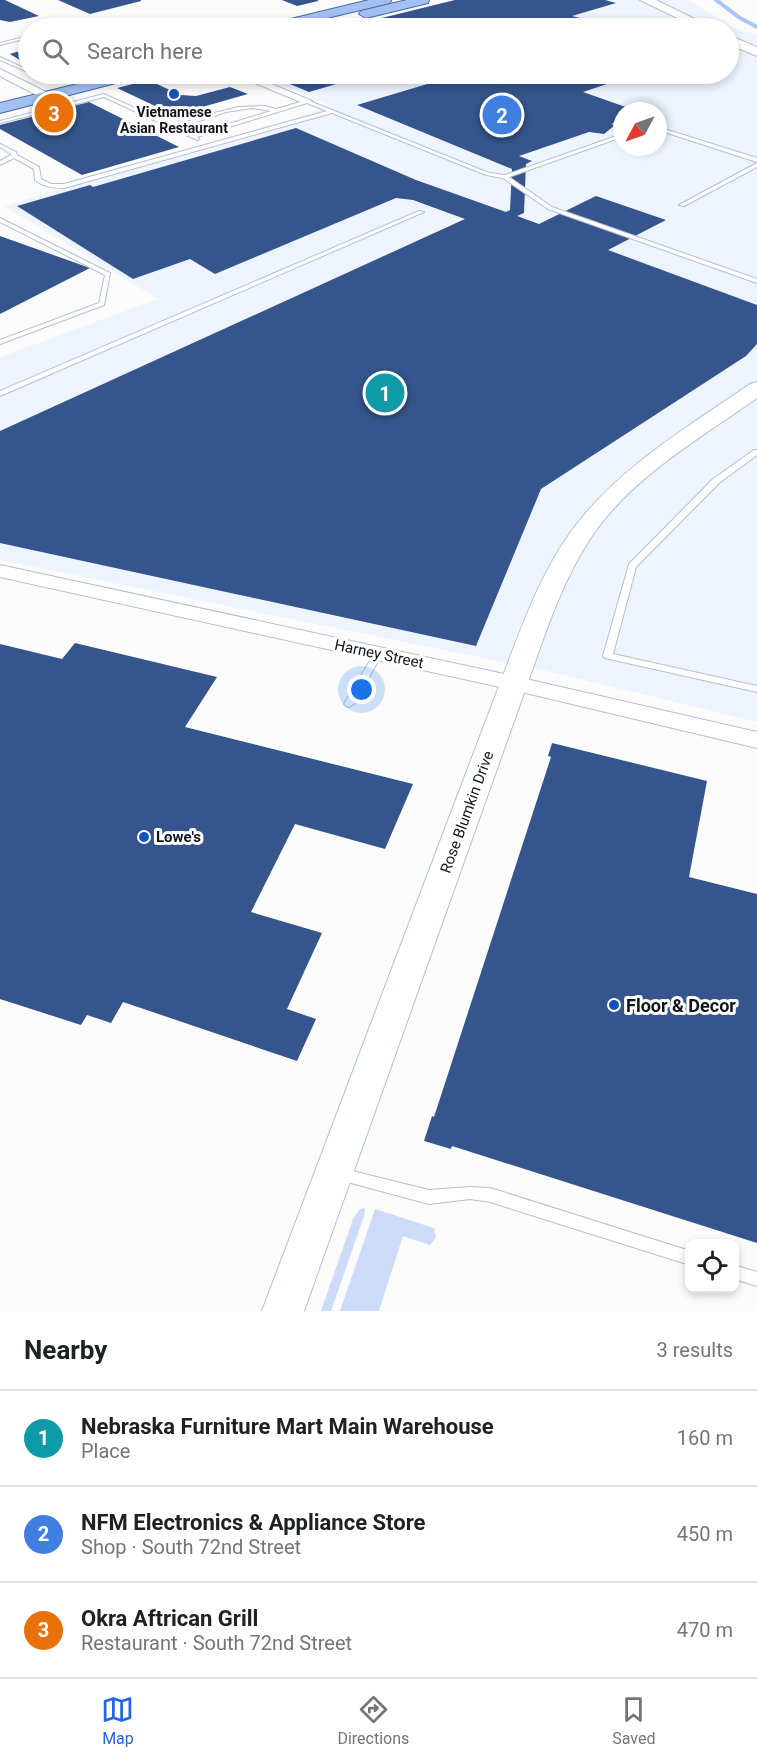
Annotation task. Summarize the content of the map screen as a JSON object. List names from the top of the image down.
{
  "streets": {
    "main road": ["Rose Blumkin Drive"],
    "street": ["Harney Street"]
  },
  "crossings": [
    ["Harney Street", "Rose Blumkin Drive"]
  ],
  "places": ["Vietnamese Asian Restaurant", "Lowe's", "Floor & Decor"],
  "north": "bottom left",
  "page": {
    "search": "Search here",
    "pins": ["3", "2", "1"],
    "heading": ["Nearby", "3 results"],
    "list": [
      {
        "mark": "1",
        "name": "Nebraska Furniture Mart Main Warehouse",
        "note": "Place",
        "value": "160 m"
      },
      {
        "mark": "2",
        "name": "NFM Electronics & Appliance Store",
        "note": "Shop · South 72nd Street",
        "value": "450 m"
      },
      {
        "mark": "3",
        "name": "Okra Aftrican Grill",
        "note": "Restaurant · South 72nd Street",
        "value": "470 m"
      }
    ],
    "nav": ["Map", "Directions", "Saved"]
  }
}
